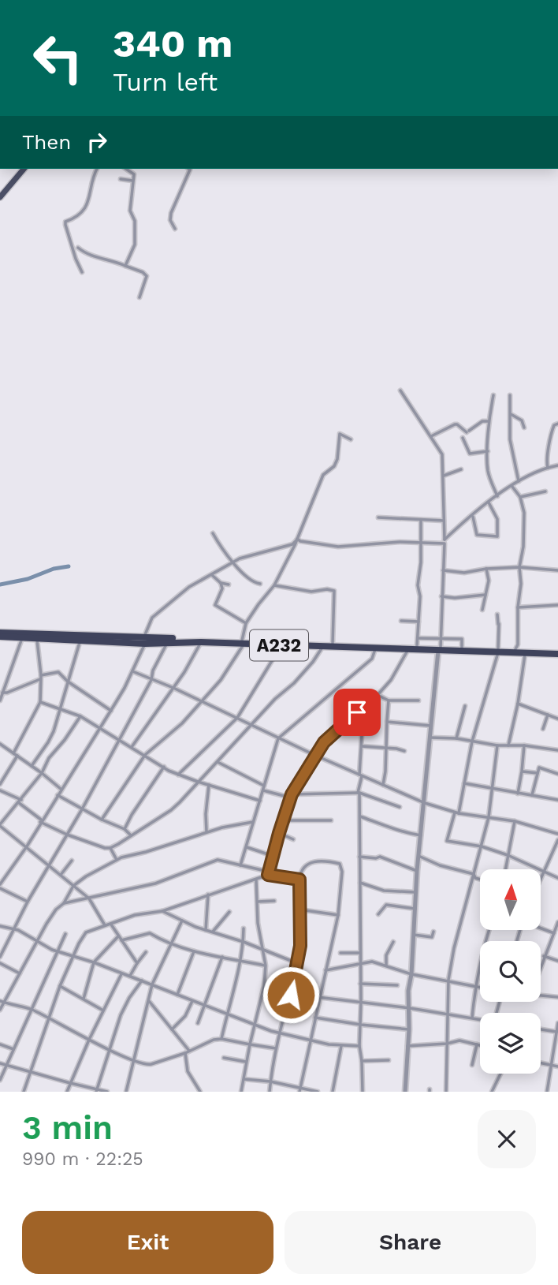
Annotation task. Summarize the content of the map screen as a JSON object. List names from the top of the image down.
{
  "streets": {
    "highway": ["A232"]
  },
  "north": "top",
  "page": {
    "turn": ["340 m", "Turn left"],
    "then": "Then",
    "heading": ["3 min", "990 m · 22:25"],
    "buttons": ["Exit", "Share"]
  }
}
